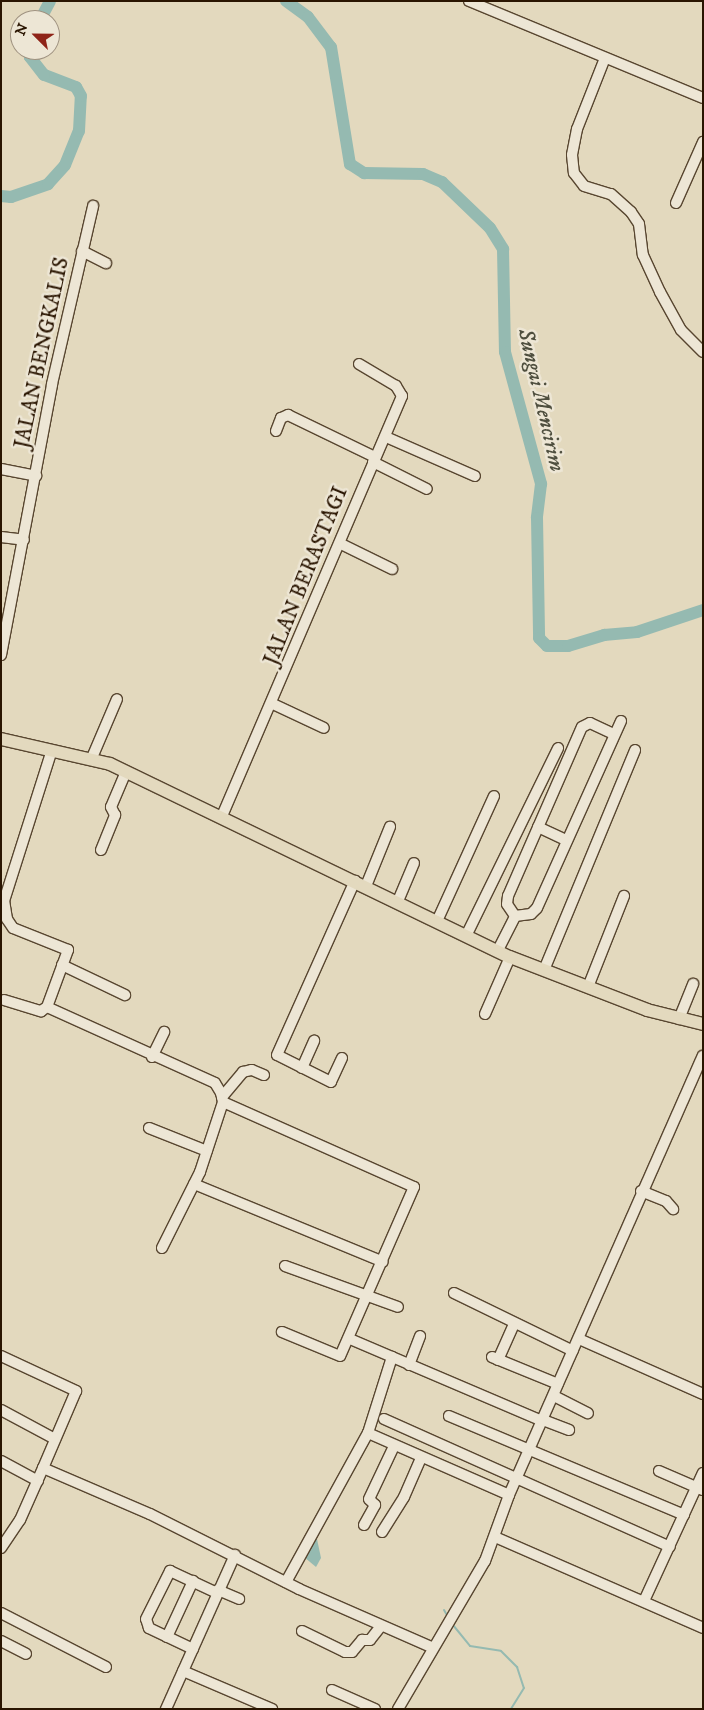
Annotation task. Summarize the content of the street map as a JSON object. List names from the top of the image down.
{
  "streets": {
    "street": ["JALAN BENGKALIS", "JALAN BERASTAGI"]
  },
  "water": ["Sungai Mencirim"],
  "north": "top left"
}
